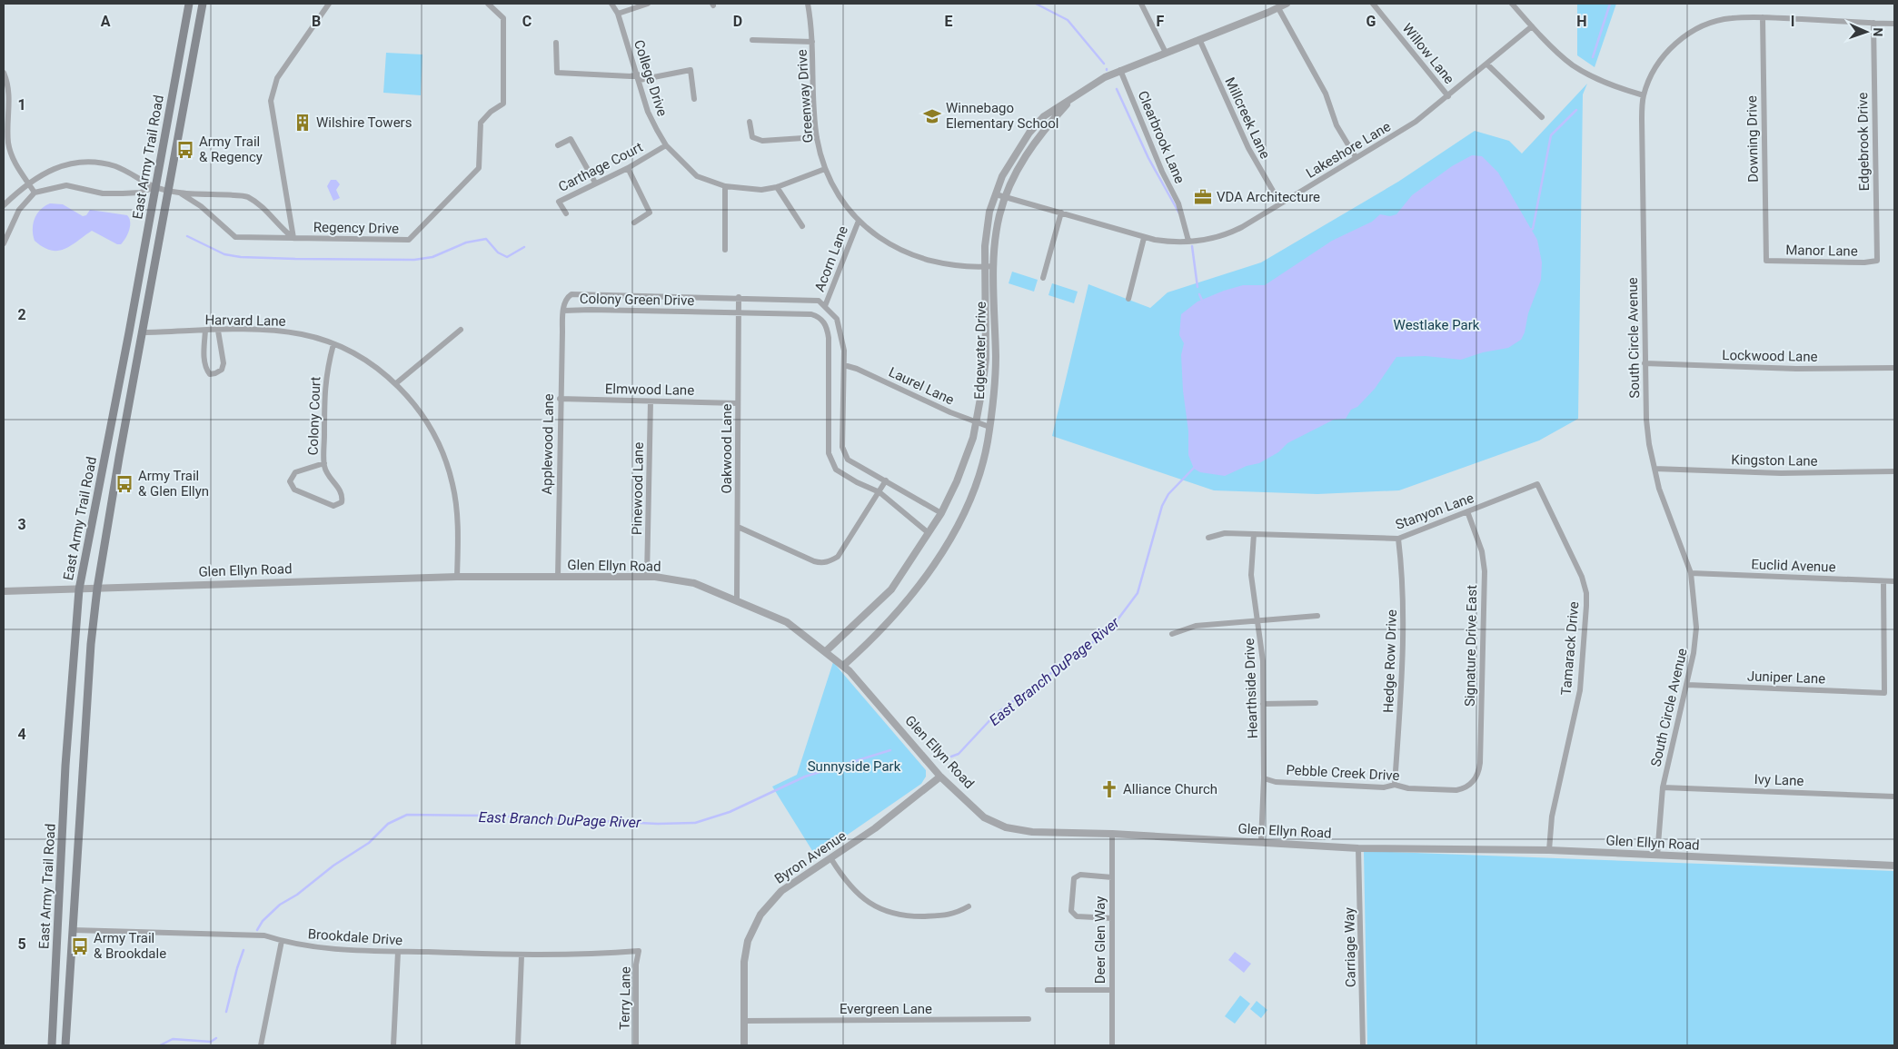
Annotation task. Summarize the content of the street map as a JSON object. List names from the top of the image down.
{
  "streets": {
    "main road": ["East Army Trail Road"],
    "street": [
      "Willow Lane",
      "College Drive",
      "Greenway Drive",
      "Millcreek Lane",
      "Clearbrook Lane",
      "Downing Drive",
      "Edgebrook Drive",
      "Lakeshore Lane",
      "Carthage Court",
      "Regency Drive",
      "Manor Lane",
      "Acorn Lane",
      "Colony Green Drive",
      "Harvard Lane",
      "South Circle Avenue",
      "Edgewater Drive",
      "Lockwood Lane",
      "Laurel Lane",
      "Elmwood Lane",
      "Colony Court",
      "Applewood Lane",
      "Oakwood Lane",
      "Kingston Lane",
      "Pinewood Lane",
      "Stanyon Lane",
      "Glen Ellyn Road",
      "Euclid Avenue",
      "Signature Drive East",
      "Tamarack Drive",
      "Hedge Row Drive",
      "Juniper Lane",
      "Hearthside Drive",
      "Pebble Creek Drive",
      "Ivy Lane",
      "Byron Avenue",
      "Brookdale Drive",
      "Deer Glen Way",
      "Carriage Way",
      "Terry Lane",
      "Evergreen Lane"
    ]
  },
  "crossings": [
    ["Willow Lane", "Lakeshore Lane"],
    ["College Drive", "Greenway Drive"],
    ["College Drive", "Carthage Court"],
    ["Greenway Drive", "Acorn Lane"],
    ["Greenway Drive", "Edgewater Drive"],
    ["Millcreek Lane", "Lakeshore Lane"],
    ["Millcreek Lane", "Edgewater Drive"],
    ["Clearbrook Lane", "Lakeshore Lane"],
    ["Clearbrook Lane", "Edgewater Drive"],
    ["Downing Drive", "Manor Lane"],
    ["Downing Drive", "South Circle Avenue"],
    ["Edgebrook Drive", "Manor Lane"],
    ["Edgebrook Drive", "South Circle Avenue"],
    ["Lakeshore Lane", "Edgewater Drive"],
    ["East Army Trail Road", "Regency Drive"],
    ["East Army Trail Road", "Harvard Lane"],
    ["East Army Trail Road", "Glen Ellyn Road"],
    ["East Army Trail Road", "Brookdale Drive"],
    ["Acorn Lane", "Colony Green Drive"],
    ["Colony Green Drive", "Edgewater Drive"],
    ["Colony Green Drive", "Applewood Lane"],
    ["Colony Green Drive", "Oakwood Lane"],
    ["Harvard Lane", "Colony Court"],
    ["Harvard Lane", "Glen Ellyn Road"],
    ["South Circle Avenue", "Lockwood Lane"],
    ["South Circle Avenue", "Kingston Lane"],
    ["South Circle Avenue", "Glen Ellyn Road"],
    ["South Circle Avenue", "Euclid Avenue"],
    ["South Circle Avenue", "Juniper Lane"],
    ["South Circle Avenue", "Ivy Lane"],
    ["Edgewater Drive", "Laurel Lane"],
    ["Edgewater Drive", "Glen Ellyn Road"],
    ["Elmwood Lane", "Applewood Lane"],
    ["Elmwood Lane", "Oakwood Lane"],
    ["Elmwood Lane", "Pinewood Lane"],
    ["Applewood Lane", "Glen Ellyn Road"],
    ["Oakwood Lane", "Glen Ellyn Road"],
    ["Pinewood Lane", "Glen Ellyn Road"],
    ["Stanyon Lane", "Signature Drive East"],
    ["Stanyon Lane", "Tamarack Drive"],
    ["Stanyon Lane", "Hedge Row Drive"],
    ["Stanyon Lane", "Hearthside Drive"],
    ["Glen Ellyn Road", "Tamarack Drive"],
    ["Glen Ellyn Road", "Hearthside Drive"],
    ["Glen Ellyn Road", "Byron Avenue"],
    ["Glen Ellyn Road", "Deer Glen Way"],
    ["Glen Ellyn Road", "Carriage Way"],
    ["Euclid Avenue", "Juniper Lane"],
    ["Signature Drive East", "Pebble Creek Drive"],
    ["Hedge Row Drive", "Pebble Creek Drive"],
    ["Hearthside Drive", "Pebble Creek Drive"],
    ["Byron Avenue", "Evergreen Lane"],
    ["Brookdale Drive", "Terry Lane"]
  ],
  "water": ["East Branch DuPage River"],
  "parks": ["Westlake Park", "Sunnyside Park"],
  "places": {
    "school or university": ["Winnebago Elementary School"],
    "building": ["Wilshire Towers"],
    "bus stop": ["Army Trail & Regency", "Army Trail & Glen Ellyn", "Army Trail & Brookdale"],
    "office": ["VDA Architecture"],
    "church": ["Alliance Church"]
  },
  "north": "right",
  "grid": {
    "columns": [
      "A",
      "B",
      "C",
      "D",
      "E",
      "F",
      "G",
      "H",
      "I"
    ],
    "rows": [
      "1",
      "2",
      "3",
      "4",
      "5"
    ]
  }
}
